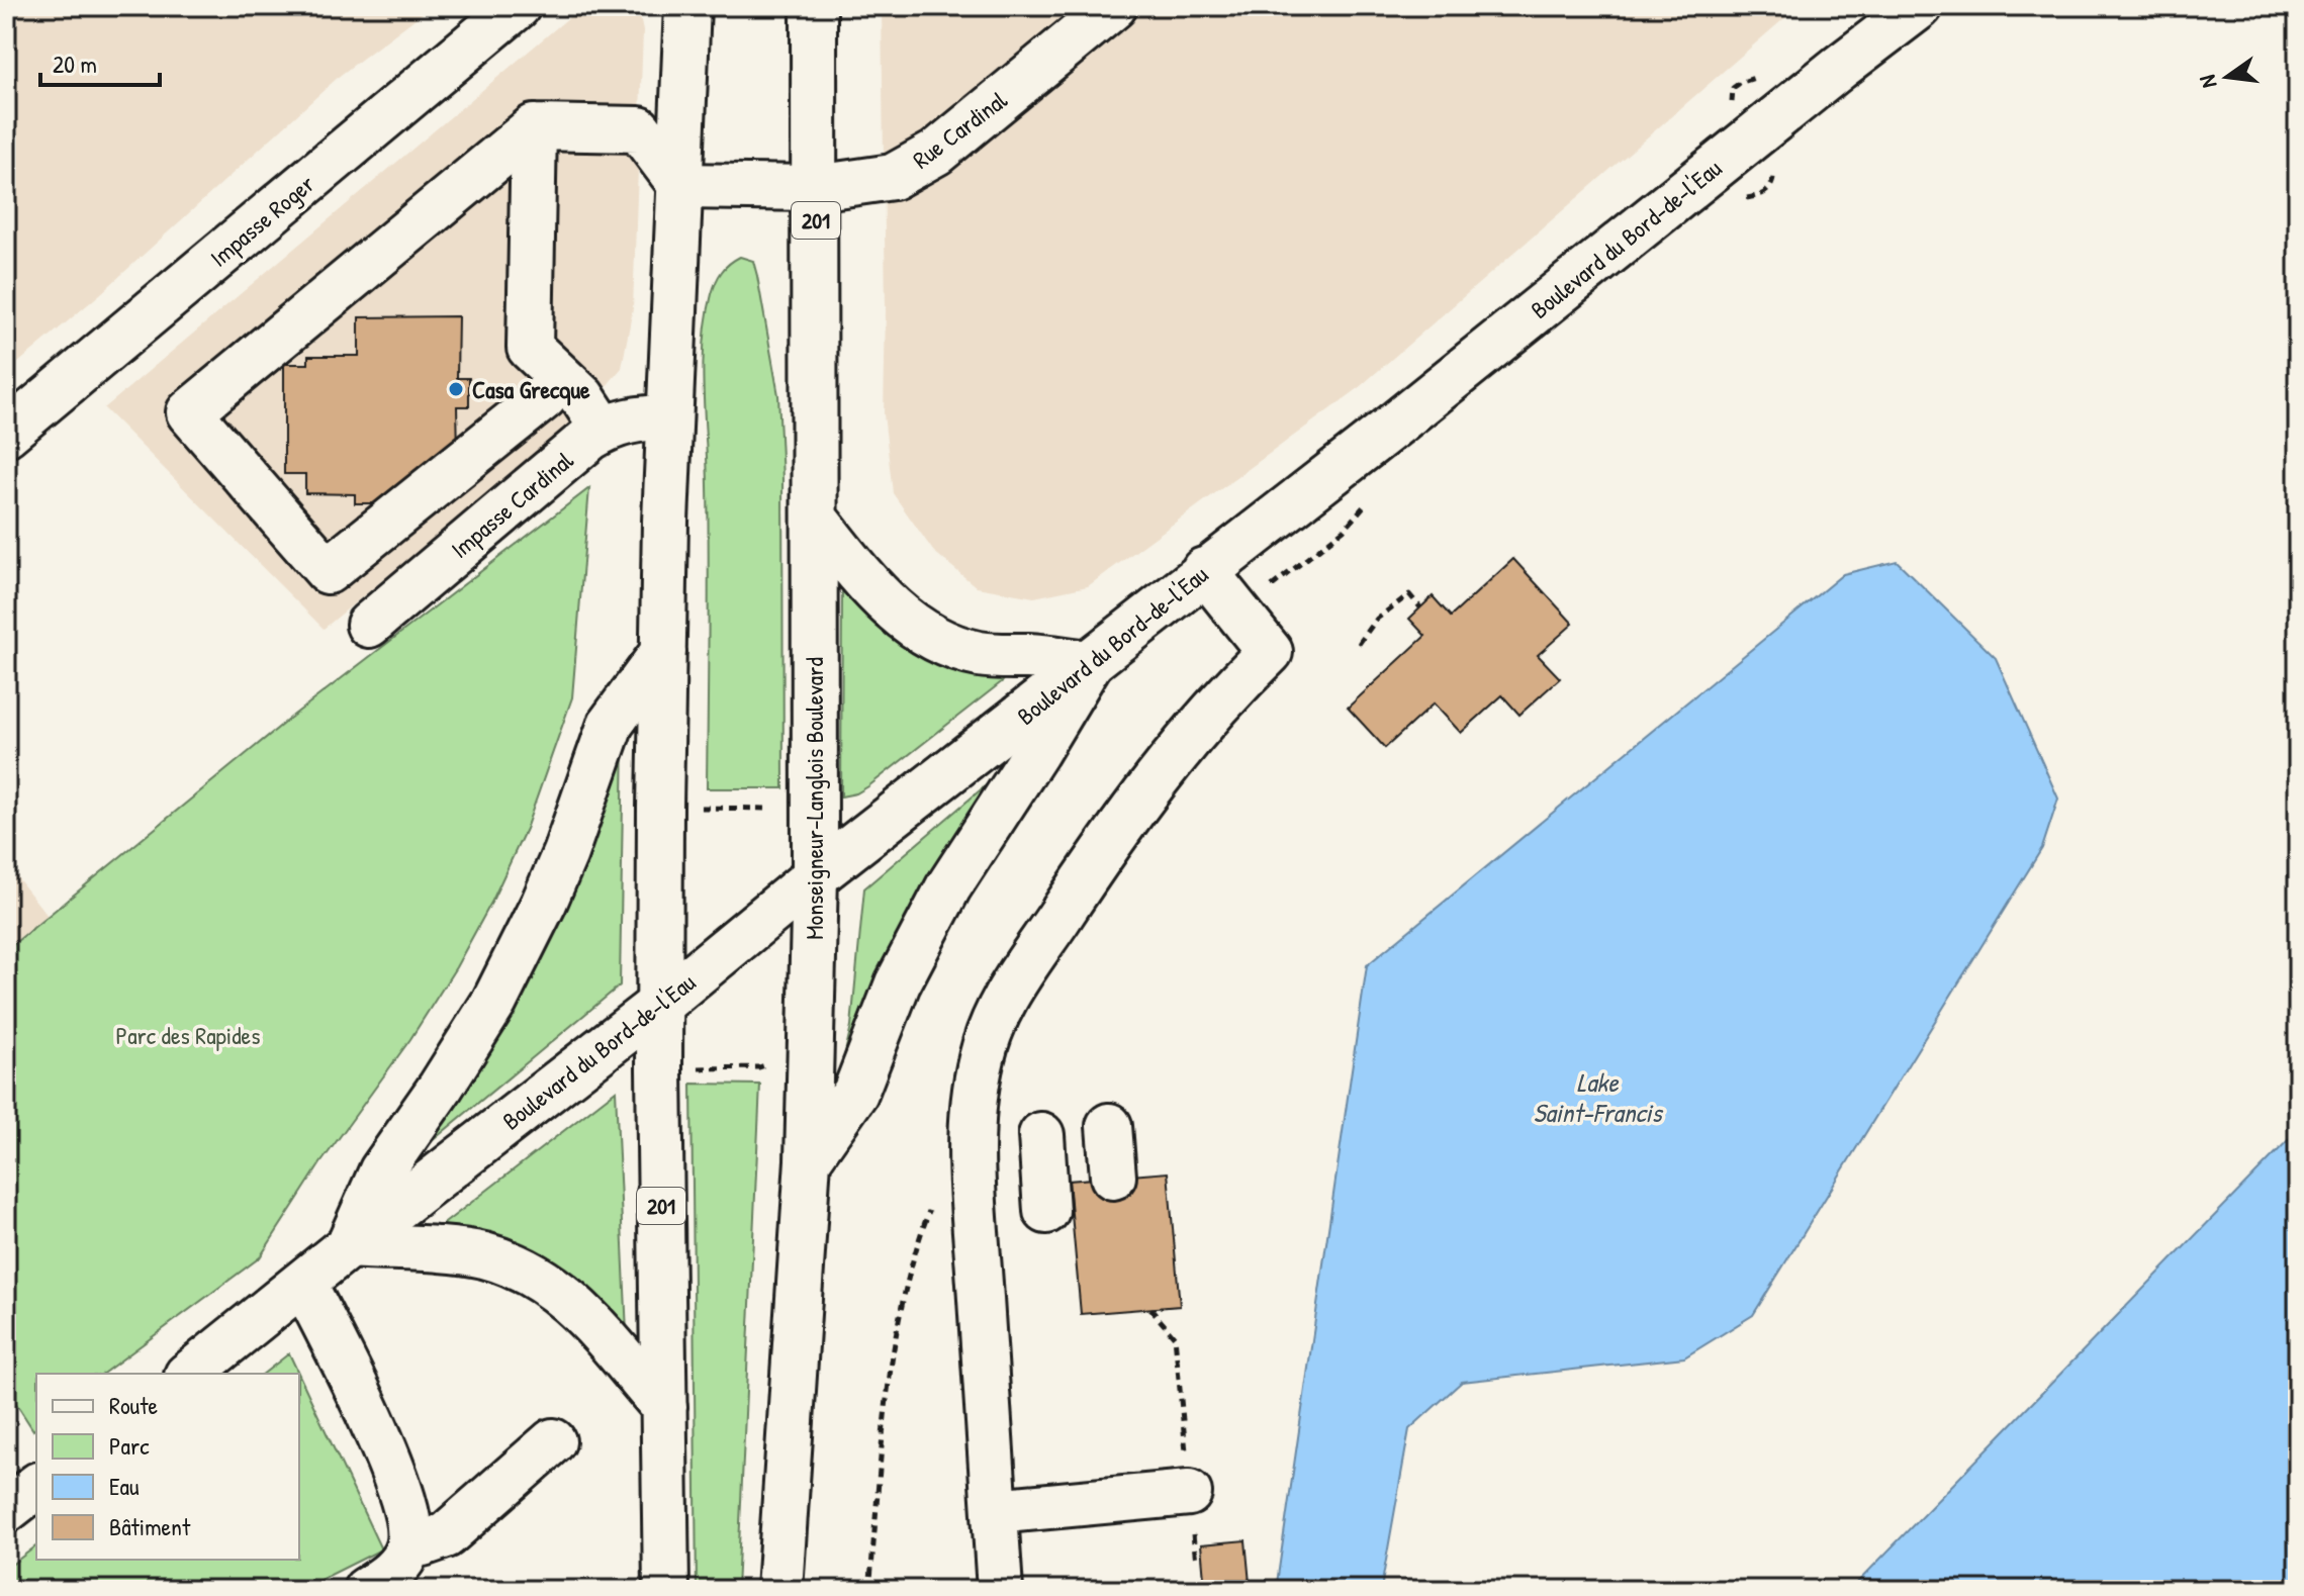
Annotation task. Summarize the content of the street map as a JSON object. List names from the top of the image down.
{
  "streets": {
    "main road": [
      "Rue Cardinal",
      "Impasse Roger",
      "201",
      "Boulevard du Bord-de-l'Eau",
      "Impasse Cardinal",
      "Monseigneur-Langlois Boulevard"
    ]
  },
  "crossings": [
    ["Rue Cardinal", "201"],
    ["Rue Cardinal", "Monseigneur-Langlois Boulevard"],
    ["201", "Boulevard du Bord-de-l'Eau"],
    ["201", "Impasse Cardinal"],
    ["Boulevard du Bord-de-l'Eau", "Monseigneur-Langlois Boulevard"]
  ],
  "water": ["Lake Saint-Francis"],
  "parks": ["Parc des Rapides"],
  "places": ["Casa Grecque"],
  "legend": [
    "Route",
    "Parc",
    "Eau",
    "Bâtiment"
  ],
  "scale_bar": "20 m",
  "north": "left"
}
